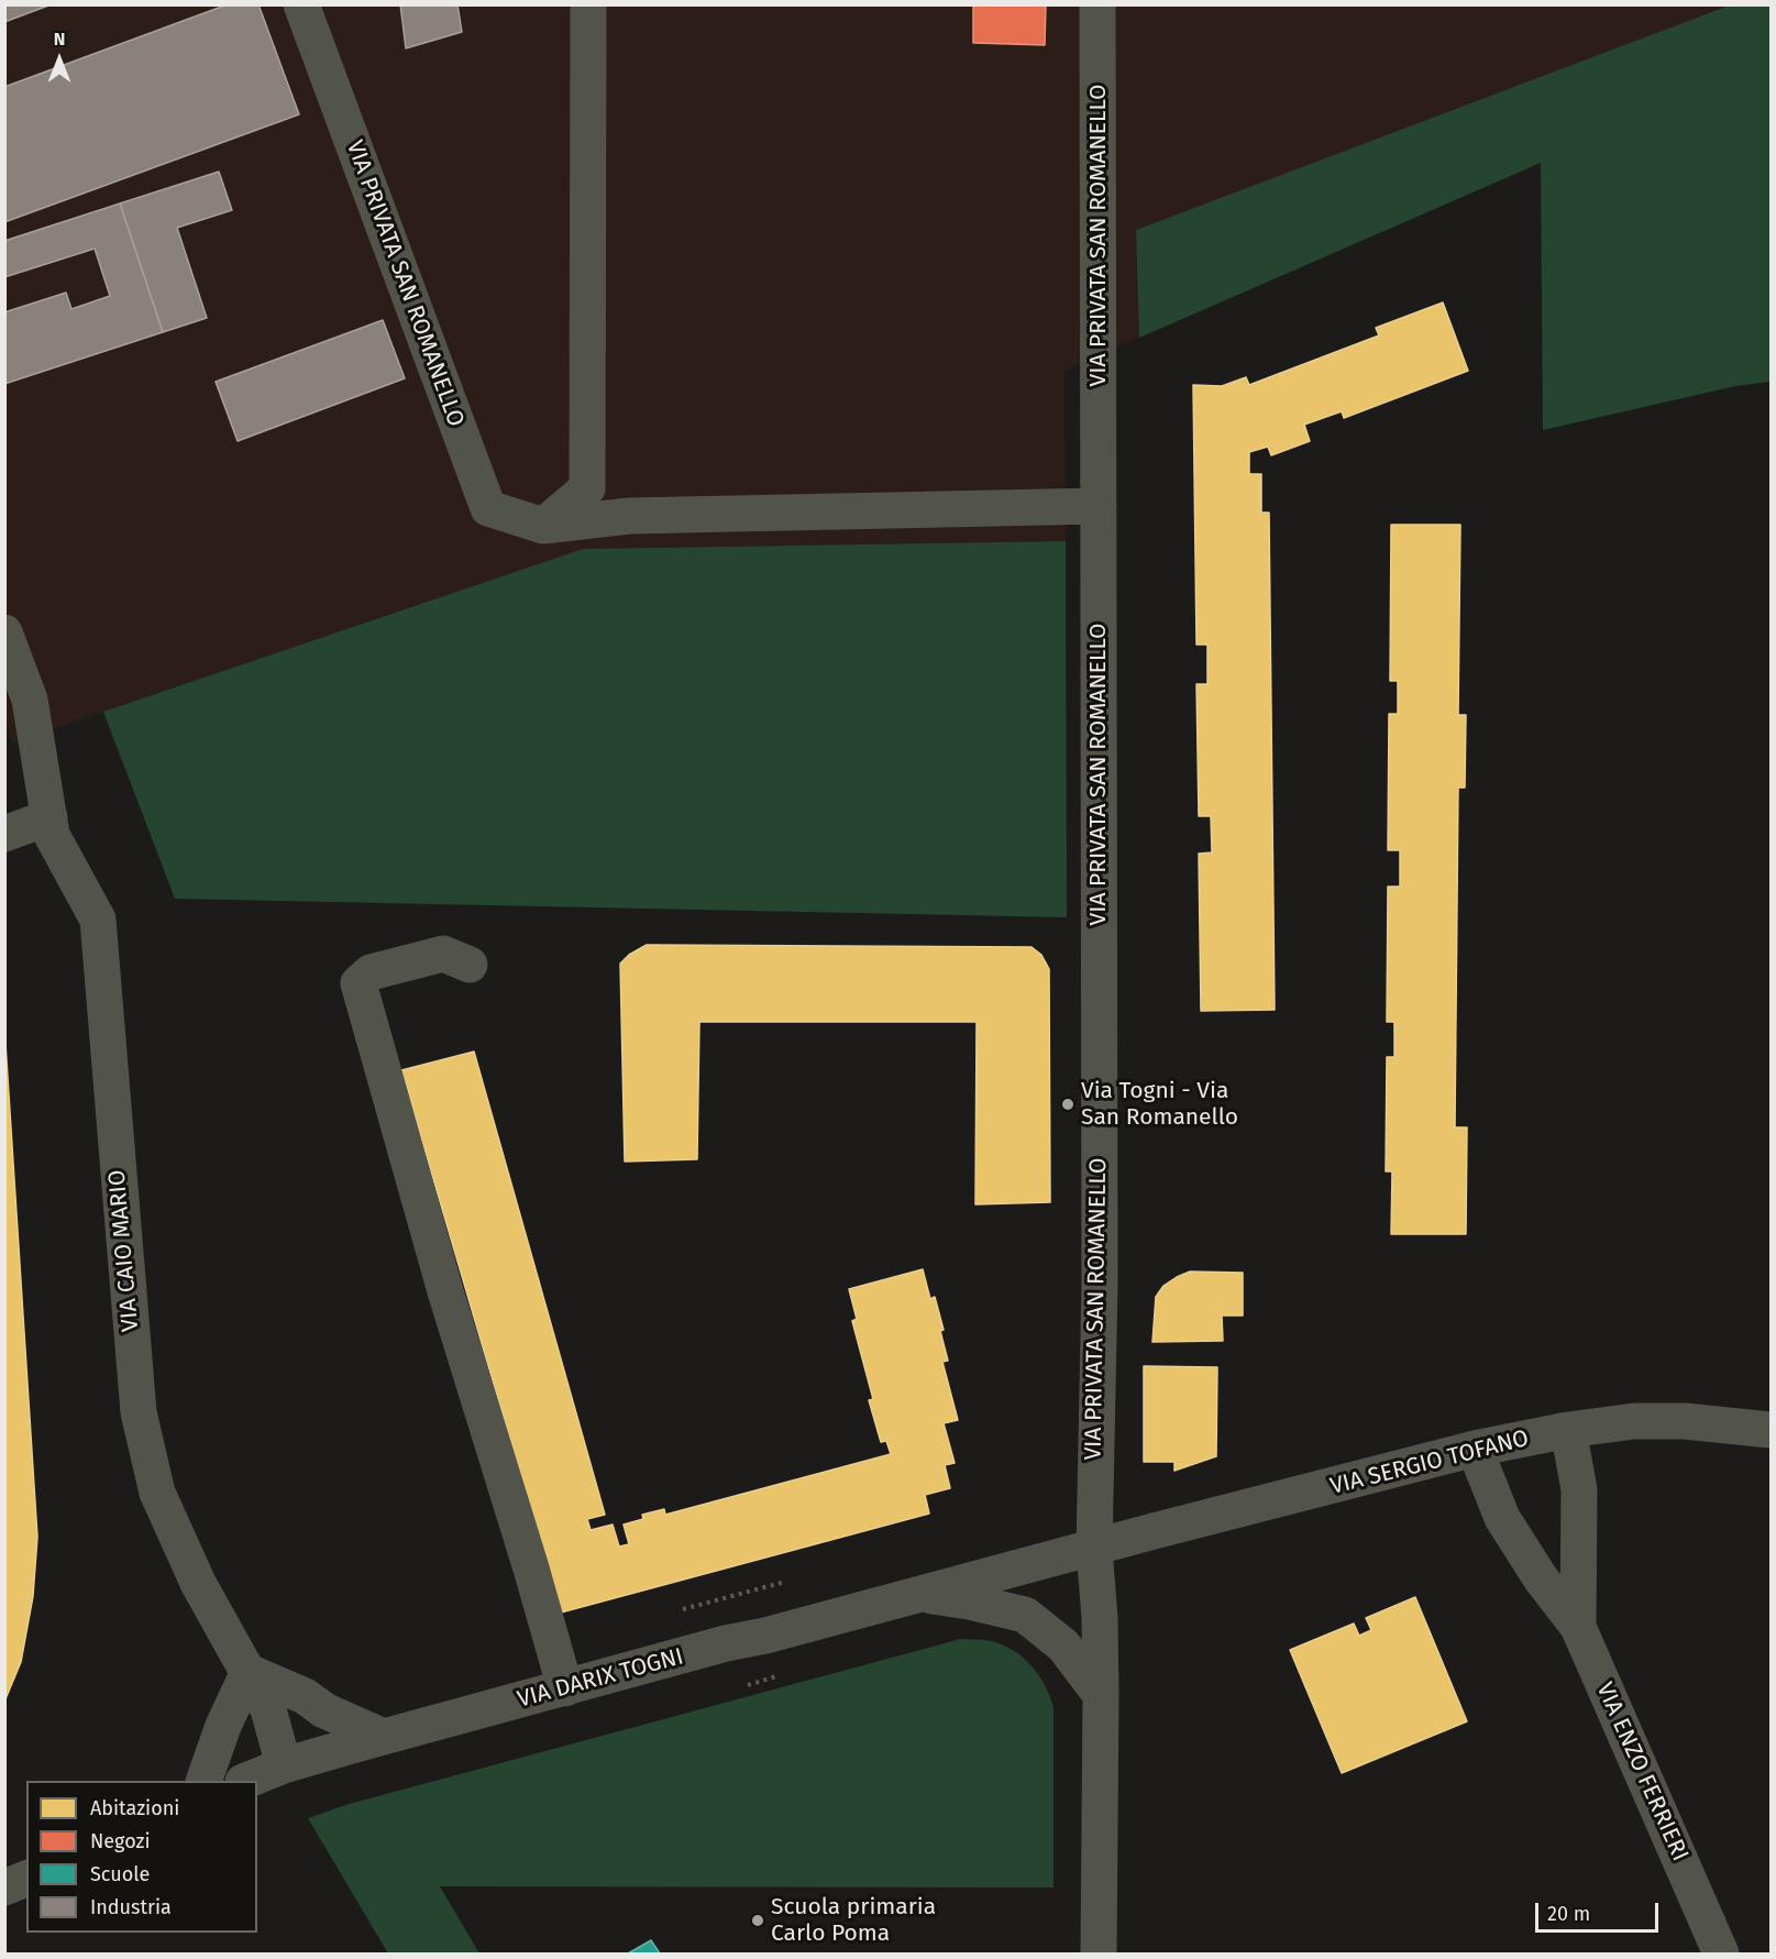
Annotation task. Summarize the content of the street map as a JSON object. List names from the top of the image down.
{
  "streets": {
    "street": [
      "VIA PRIVATA SAN ROMANELLO",
      "VIA CAIO MARIO",
      "VIA SERGIO TOFANO",
      "VIA DARIX TOGNI",
      "VIA ENZO FERRIERI"
    ]
  },
  "crossings": [
    ["VIA PRIVATA SAN ROMANELLO", "VIA SERGIO TOFANO"],
    ["VIA PRIVATA SAN ROMANELLO", "VIA DARIX TOGNI"],
    ["VIA CAIO MARIO", "VIA DARIX TOGNI"],
    ["VIA SERGIO TOFANO", "VIA DARIX TOGNI"],
    ["VIA SERGIO TOFANO", "VIA ENZO FERRIERI"]
  ],
  "places": ["Via Togni - Via San Romanello", "Scuola primaria Carlo Poma"],
  "legend": [
    "Abitazioni",
    "Negozi",
    "Scuole",
    "Industria"
  ],
  "scale_bar": "20 m",
  "north": "top"
}
